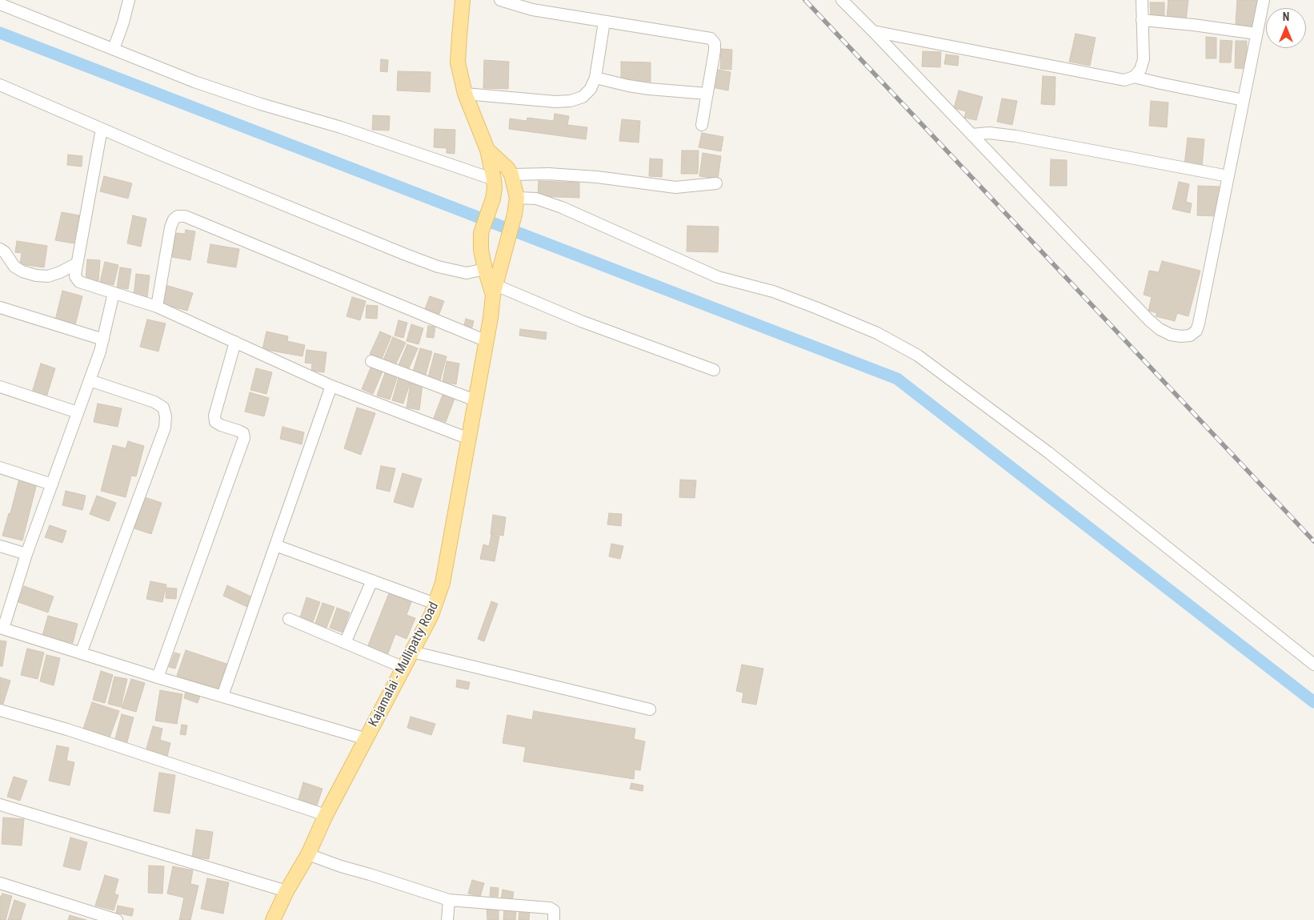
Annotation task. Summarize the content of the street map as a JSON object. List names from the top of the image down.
{
  "streets": {
    "main road": ["Kajamalai - Mullipatty Road"]
  },
  "north": "top"
}
